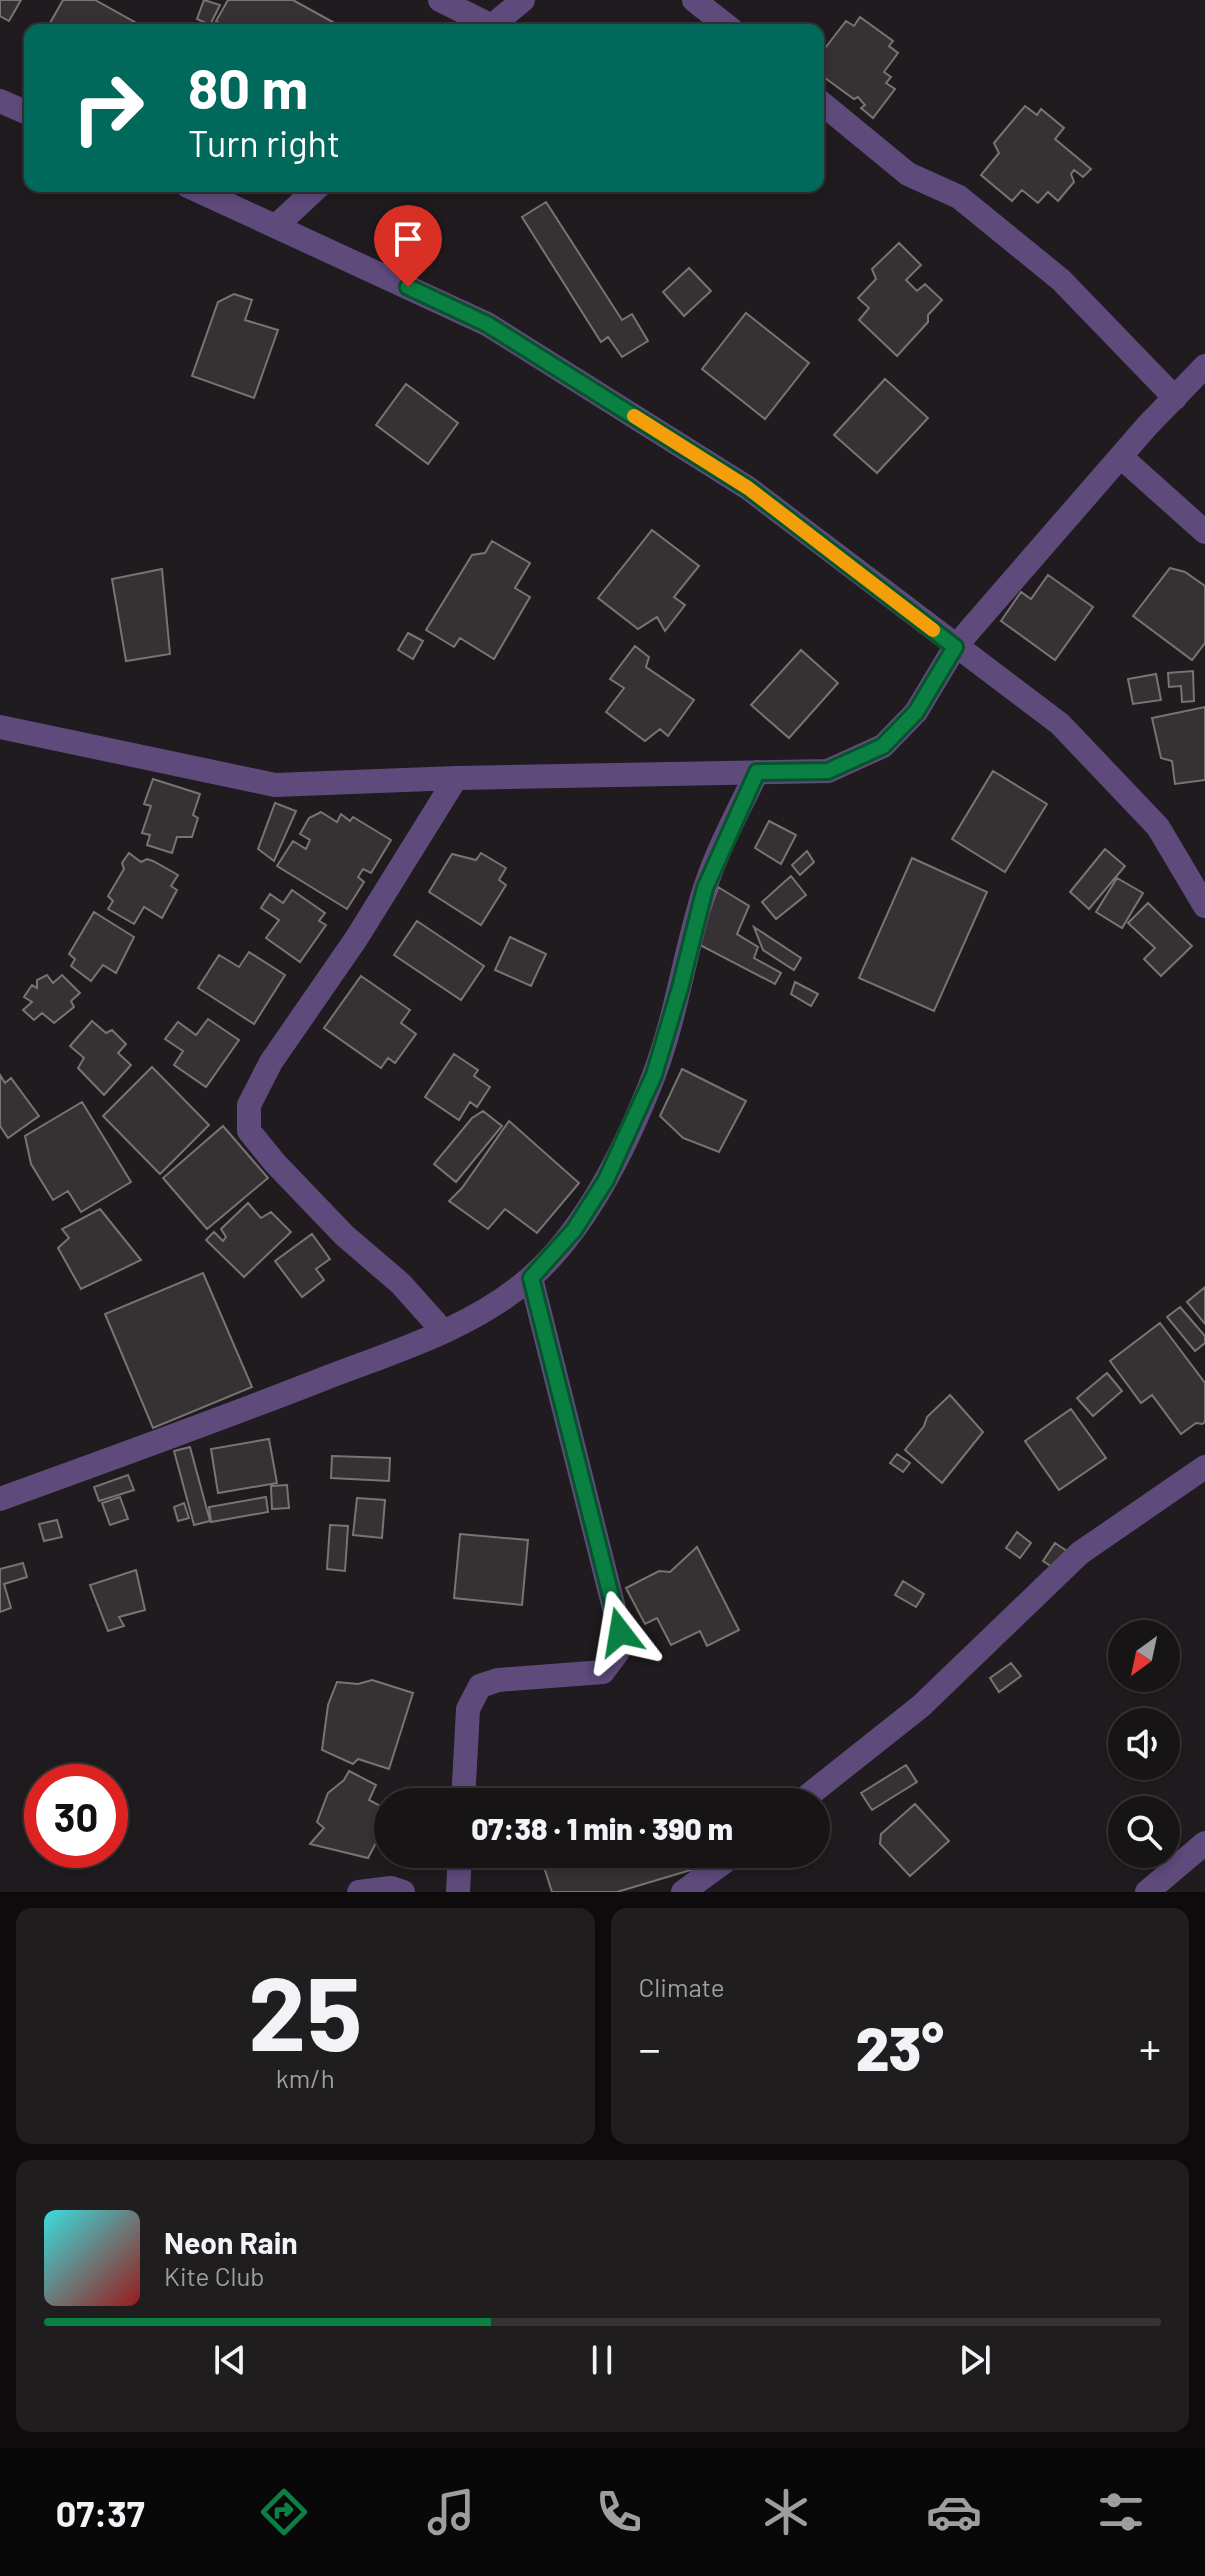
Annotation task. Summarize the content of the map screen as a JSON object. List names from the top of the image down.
{
  "north": "bottom left",
  "page": {
    "turn": ["80 m", "Turn right"],
    "limit": "30",
    "trip": "07:38 · 1 min · 390 m",
    "tile": [
      ["25", "km/h"],
      "Climate"
    ],
    "heat": ["−", "23°", "+"],
    "song": ["Neon Rain", "Kite Club"],
    "tabs": "07:37"
  }
}
